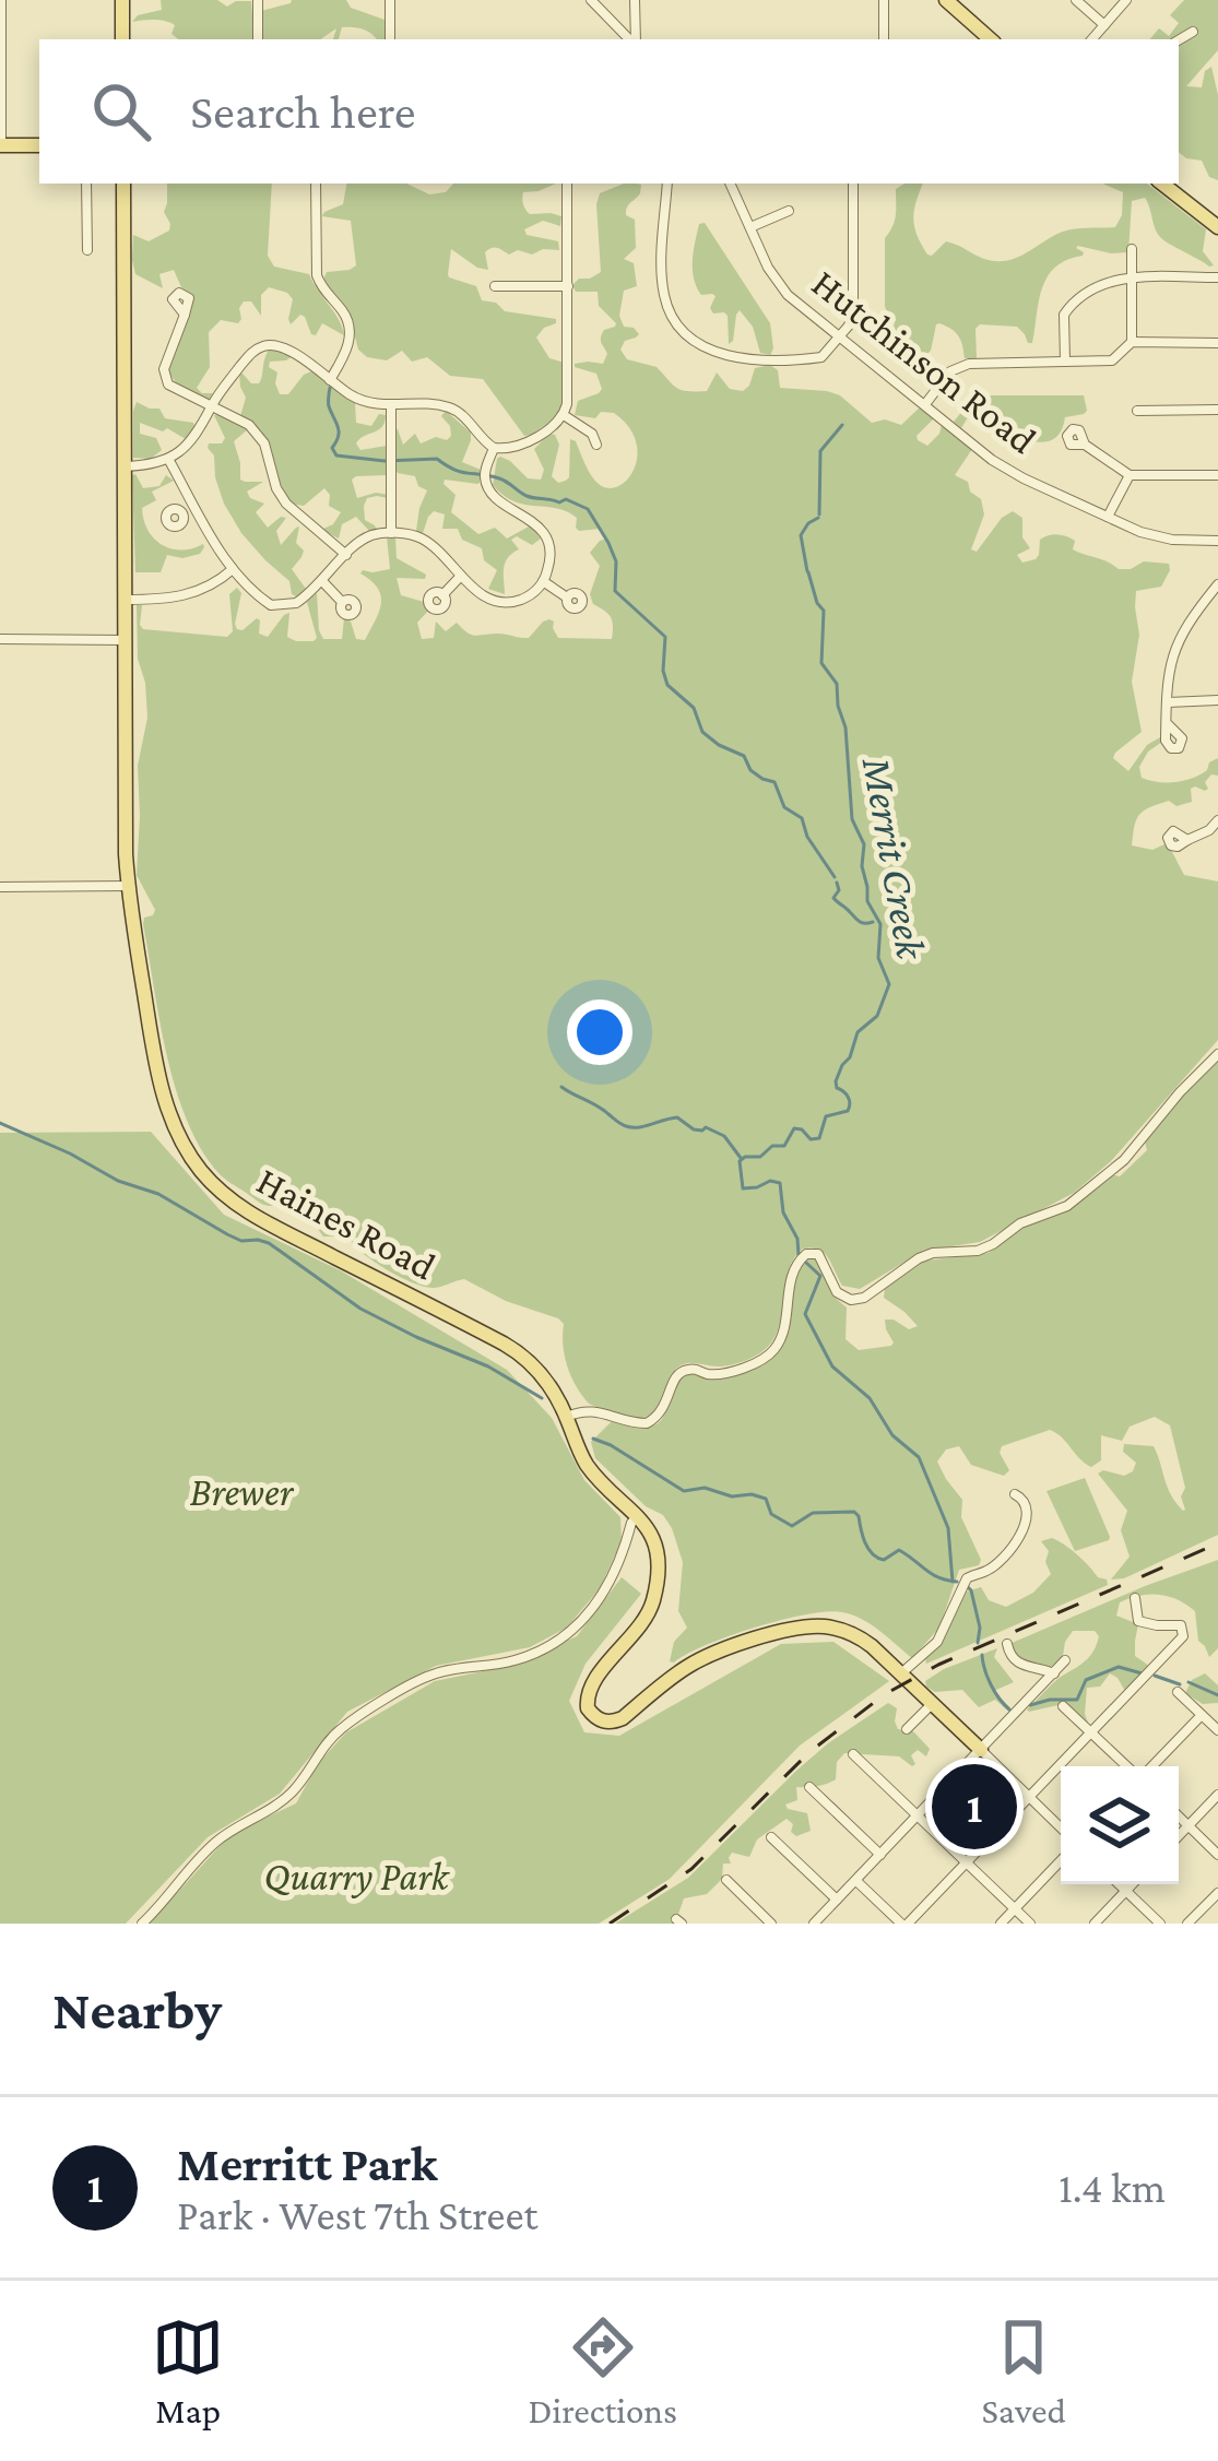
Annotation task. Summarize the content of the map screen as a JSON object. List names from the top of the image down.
{
  "streets": {
    "main road": ["Haines Road"],
    "street": ["Hutchinson Road"]
  },
  "water": ["Merrit Creek"],
  "parks": ["Brewer", "Quarry Park"],
  "page": {
    "search": "Search here",
    "pins": "1",
    "heading": "Nearby",
    "list": [
      {
        "mark": "1",
        "name": "Merritt Park",
        "note": "Park · West 7th Street",
        "value": "1.4 km"
      }
    ],
    "nav": ["Map", "Directions", "Saved"]
  }
}
